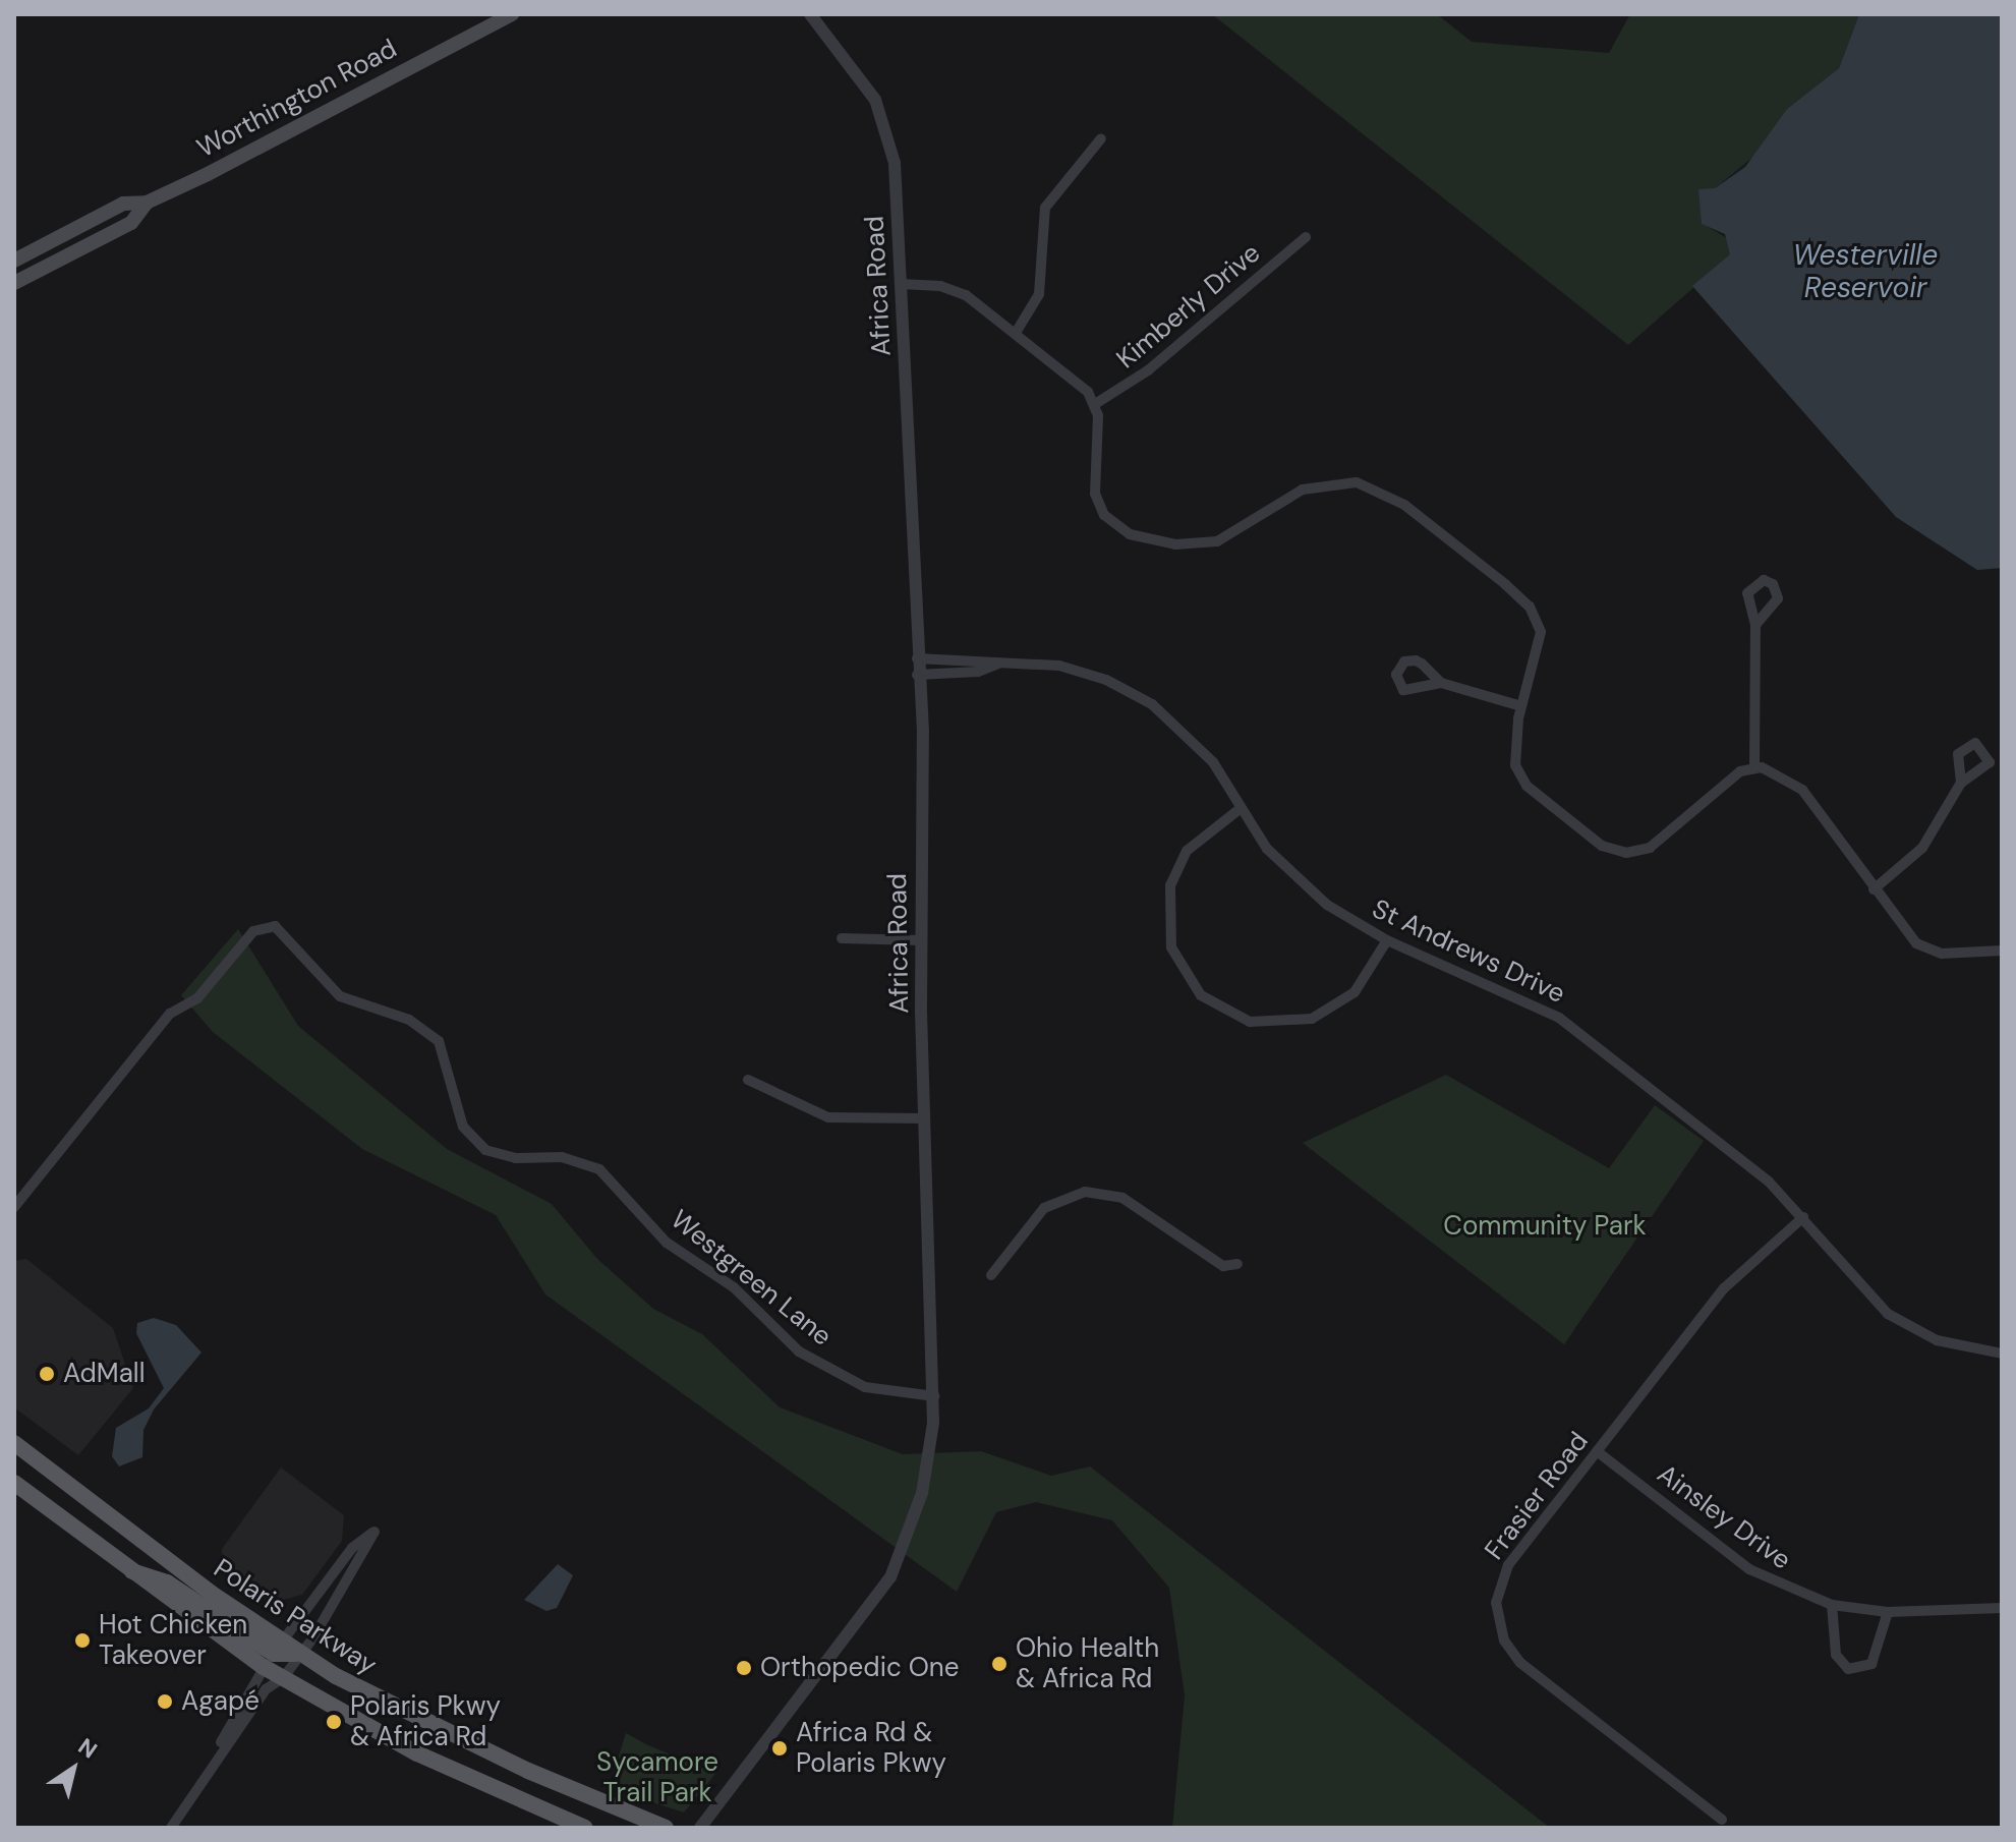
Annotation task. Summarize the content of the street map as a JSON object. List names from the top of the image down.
{
  "streets": {
    "main road": ["Worthington Road", "Polaris Parkway"],
    "street": [
      "Africa Road",
      "Kimberly Drive",
      "St Andrews Drive",
      "Westgreen Lane",
      "Frasier Road",
      "Ainsley Drive"
    ]
  },
  "crossings": [
    ["Africa Road", "St Andrews Drive"],
    ["Africa Road", "Westgreen Lane"],
    ["St Andrews Drive", "Frasier Road"],
    ["Frasier Road", "Ainsley Drive"]
  ],
  "water": ["Westerville Reservoir"],
  "parks": ["Community Park", "Sycamore Trail Park"],
  "places": [
    "AdMall",
    "Hot Chicken Takeover",
    "Ohio Health & Africa Rd",
    "Orthopedic One",
    "Agapé",
    "Polaris Pkwy & Africa Rd",
    "Africa Rd & Polaris Pkwy"
  ],
  "north": "top right"
}
